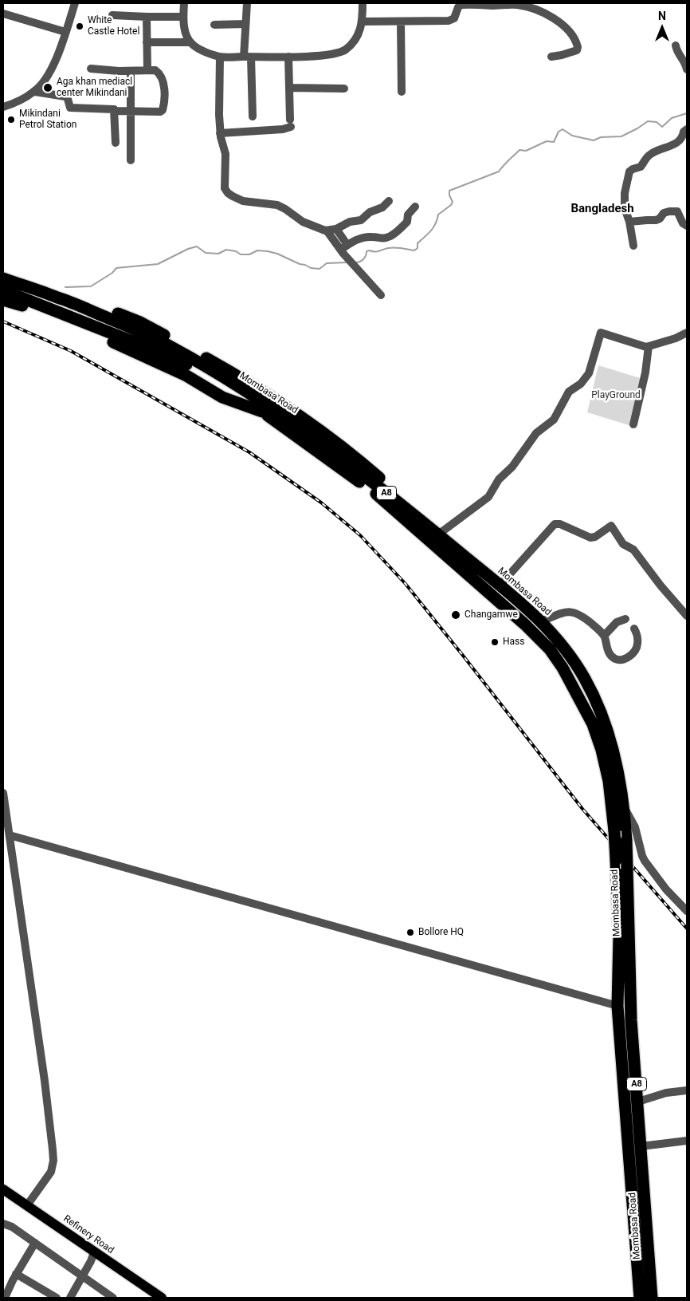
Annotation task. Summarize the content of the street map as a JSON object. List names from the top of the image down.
{
  "streets": {
    "highway": ["Mombasa Road", "A8"],
    "main road": ["Refinery Road"]
  },
  "districts": ["Bangladesh"],
  "parks": ["PlayGround"],
  "places": [
    "White Castle Hotel",
    "Aga khan mediacl center Mikindani",
    "Mikindani Petrol Station",
    "Changamwe",
    "Hass",
    "Bollore HQ"
  ],
  "north": "top"
}
